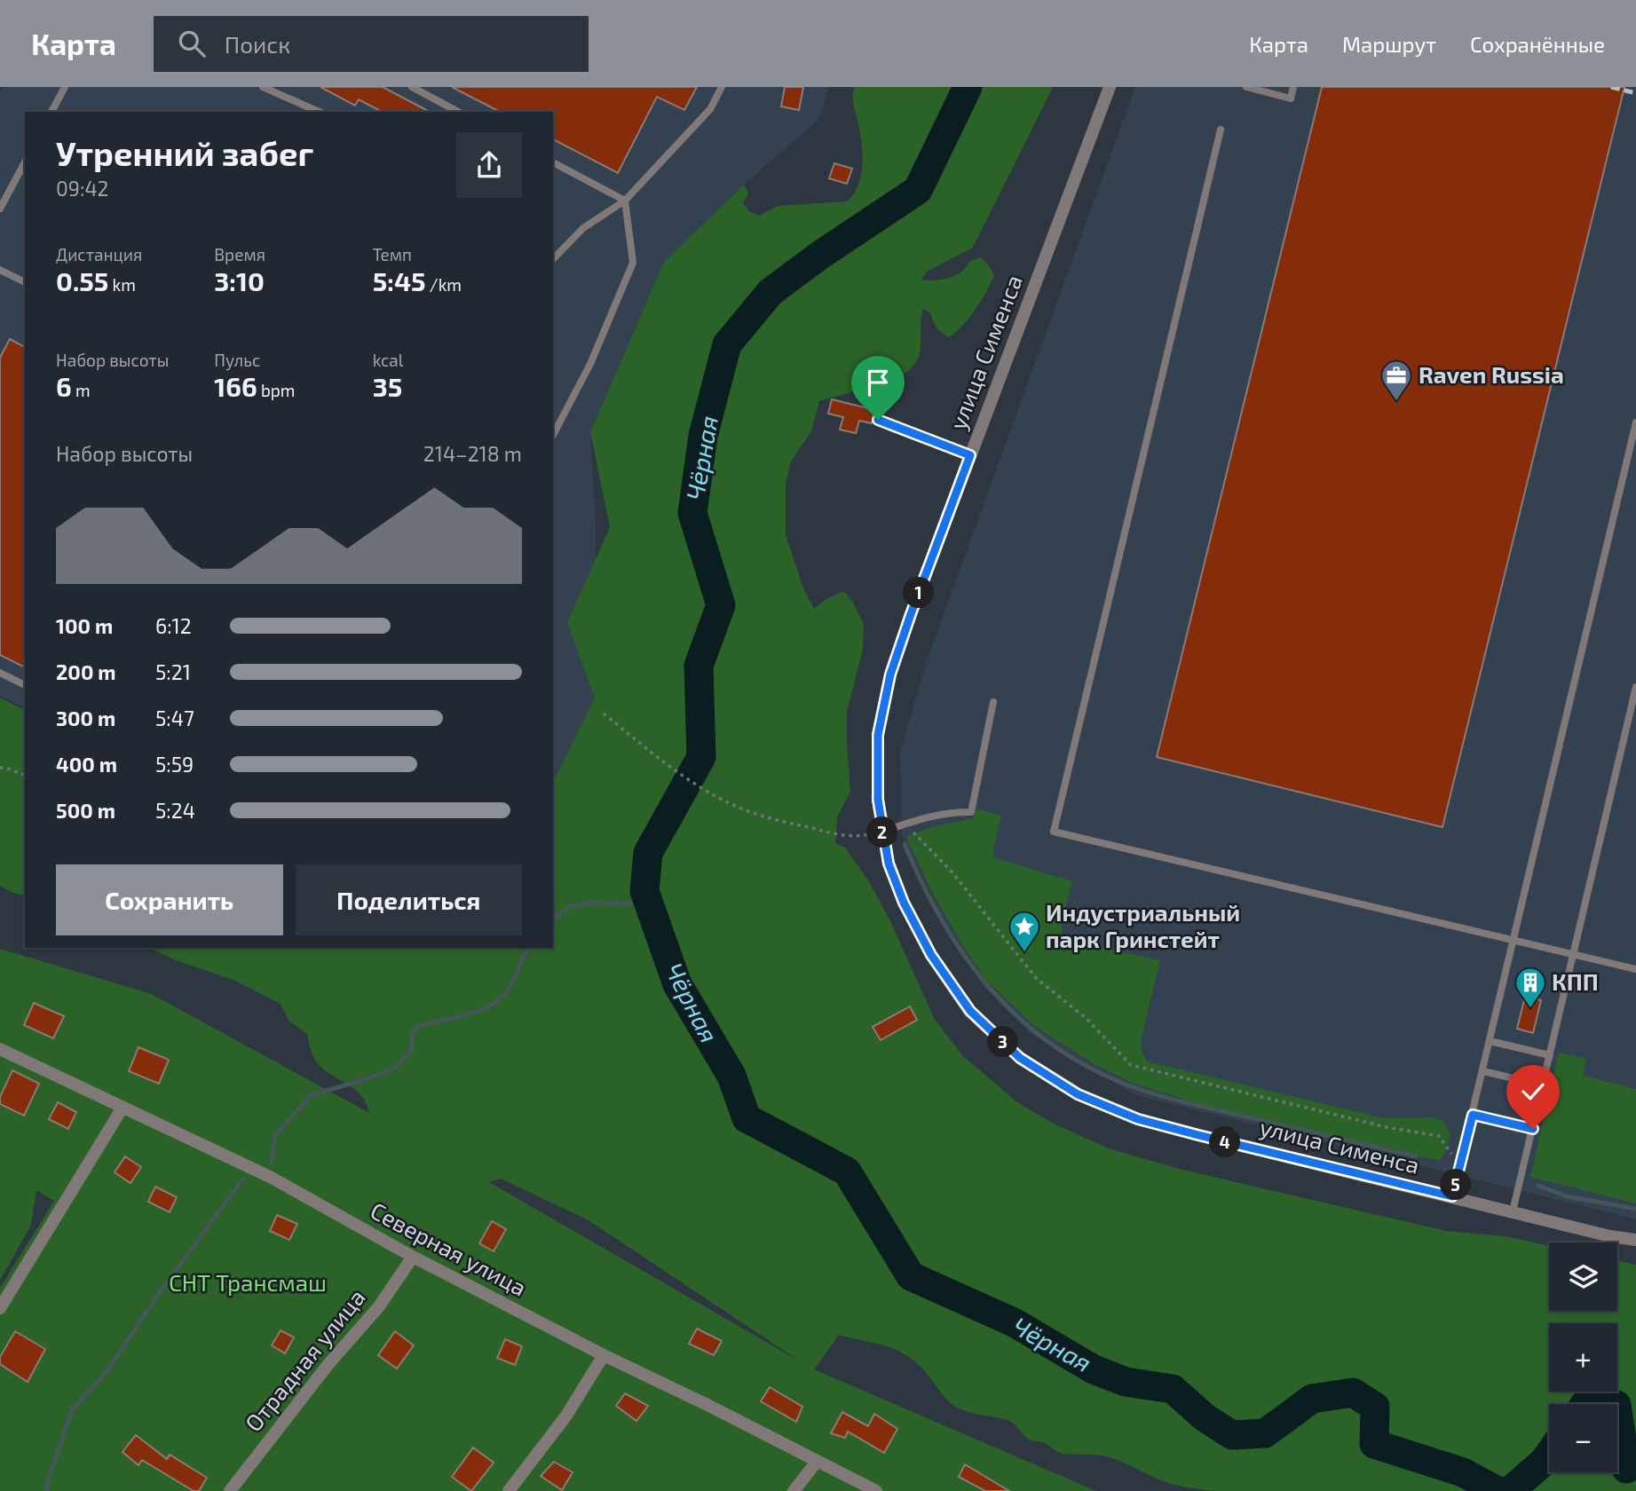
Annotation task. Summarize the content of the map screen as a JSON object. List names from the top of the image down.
{
  "streets": {
    "street": ["улица Сименса", "Северная улица", "Отрадная улица"]
  },
  "crossings": [
    ["Северная улица", "Отрадная улица"]
  ],
  "water": ["Чёрная"],
  "parks": ["СНТ Трансмаш"],
  "places": {
    "office": ["Raven Russia"],
    "place": ["Индустриальный парк Гринстейт"],
    "building": ["КПП"]
  },
  "page": {
    "header": "Карта",
    "search": "Поиск",
    "nav": ["Карта", "Маршрут", "Сохранённые"],
    "heading": ["Утренний забег", "09:42"],
    "stats": [
      ["Дистанция", "0.55 km"],
      ["Время", "3:10"],
      ["Темп", "5:45 /km"],
      ["Набор высоты", "6 m"],
      ["Пульс", "166 bpm"],
      ["kcal", "35"]
    ],
    "chart": ["Набор высоты", "214–218 m"],
    "pins": [
      "1",
      "2",
      "3",
      "4",
      "5"
    ],
    "list": [
      {
        "name": "100 m",
        "note": "6:12"
      },
      {
        "name": "200 m",
        "note": "5:21"
      },
      {
        "name": "300 m",
        "note": "5:47"
      },
      {
        "name": "400 m",
        "note": "5:59"
      },
      {
        "name": "500 m",
        "note": "5:24"
      }
    ],
    "buttons": ["Сохранить", "Поделиться"],
    "map_buttons": ["+", "−"]
  }
}
